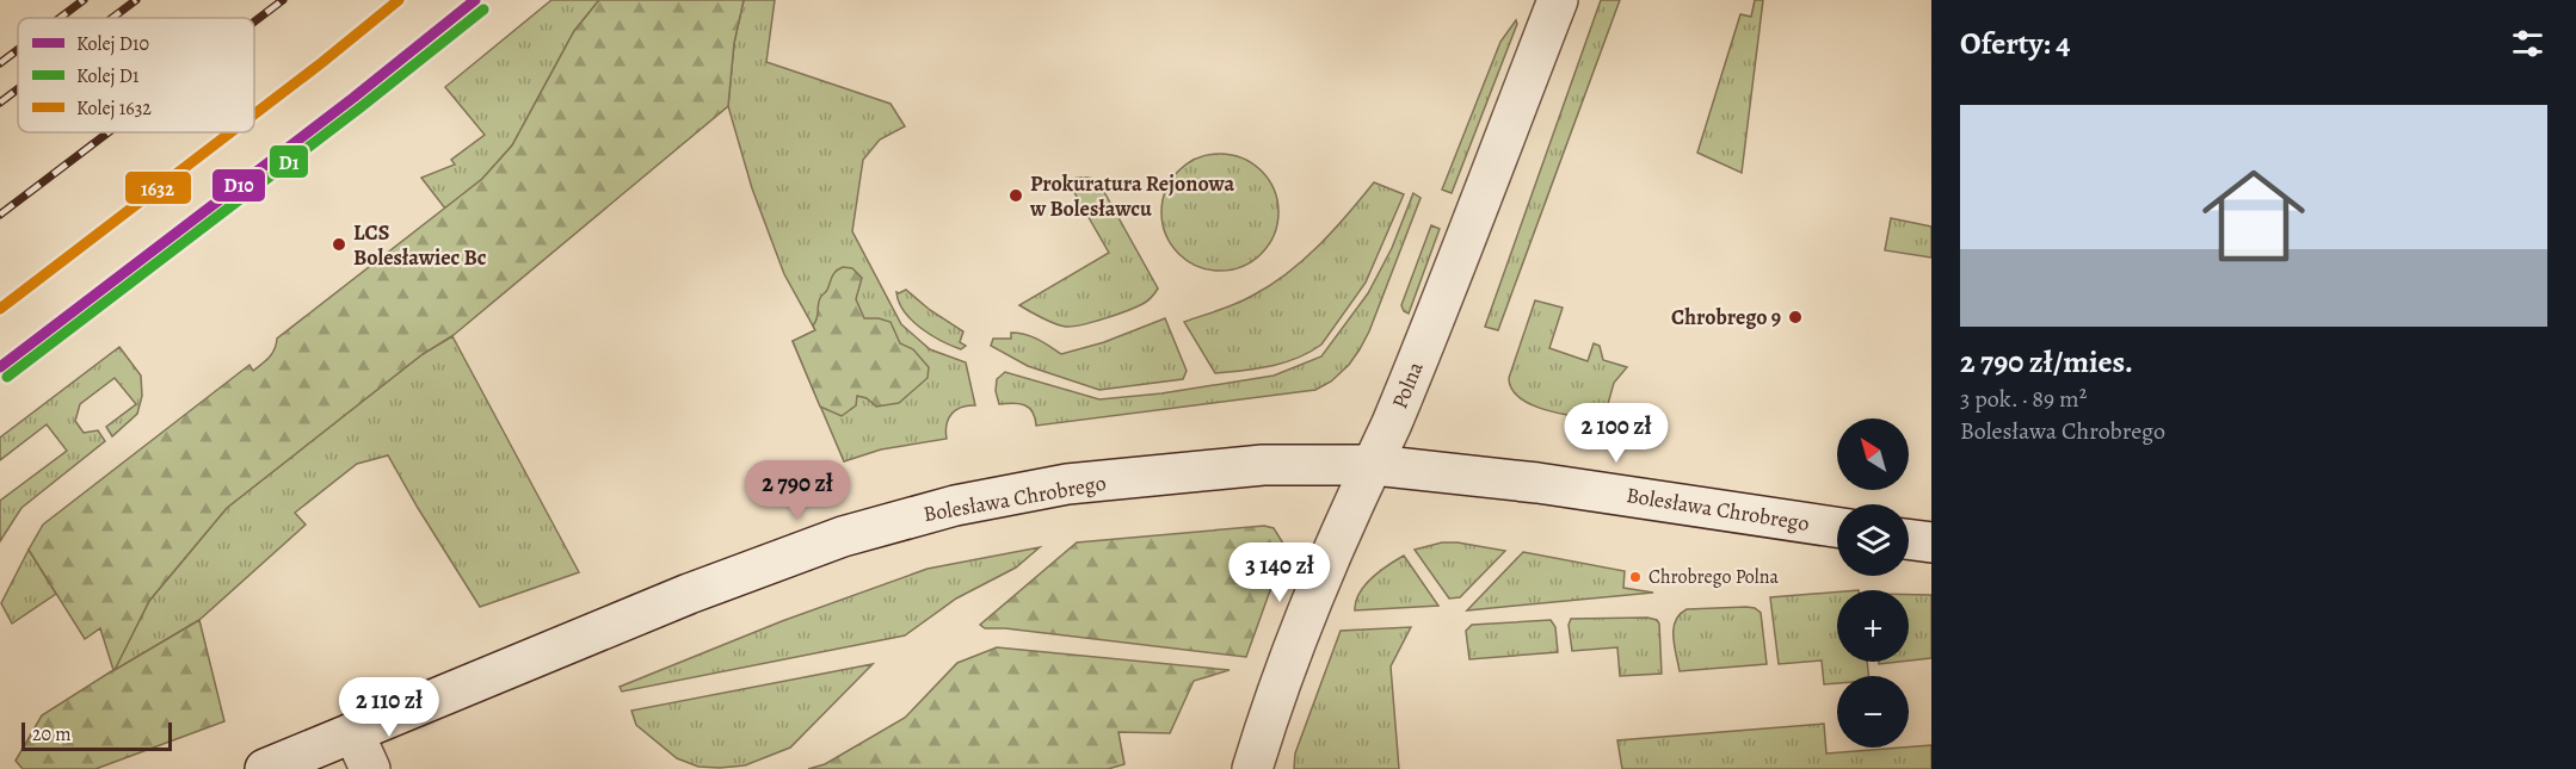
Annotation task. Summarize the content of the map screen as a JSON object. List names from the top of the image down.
{
  "streets": {
    "street": ["Polna", "Bolesława Chrobrego"]
  },
  "crossings": [
    ["Polna", "Bolesława Chrobrego"]
  ],
  "places": [
    "Prokuratura Rejonowa w Bolesławcu",
    "LCS Bolesławiec Bc",
    "Chrobrego 9",
    "Chrobrego Polna"
  ],
  "lines": ["rail line D10", "rail line 1632", "rail line D1"],
  "legend": ["Kolej D10", "Kolej D1", "Kolej 1632"],
  "scale_bar": "20 m",
  "north": "top left",
  "page": {
    "heading": "Oferty: 4",
    "list": [
      {
        "name": "2 790 zł/mies.",
        "note": "3 pok. · 89 m² · Bolesława Chrobrego"
      }
    ],
    "price": [
      "2 100 zł",
      "2 790 zł",
      "3 140 zł",
      "2 110 zł"
    ],
    "map_buttons": ["+", "−"],
    "scale": "20 m"
  }
}
